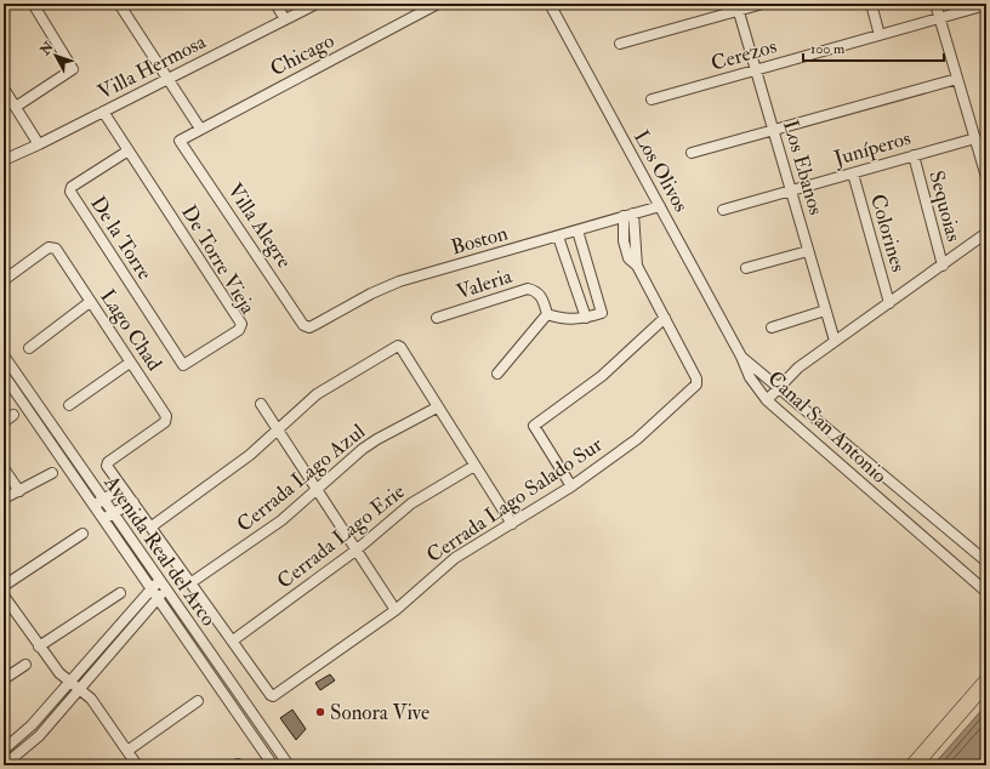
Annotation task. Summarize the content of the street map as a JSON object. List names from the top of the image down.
{
  "streets": {
    "street": [
      "Chicago",
      "Cerezos",
      "Villa Hermosa",
      "Juníperos",
      "Los Ebanos",
      "Los Olivos",
      "Sequoias",
      "Villa Alegre",
      "Colorines",
      "De la Torre",
      "Boston",
      "De Torre Vieja",
      "Valeria",
      "Lago Chad",
      "Canal San Antonio",
      "Cerrada Lago Azul",
      "Cerrada Lago Salado Sur",
      "Cerrada Lago Erie",
      "Avenida Real del Arco"
    ]
  },
  "crossings": [
    ["Chicago", "Villa Alegre"],
    ["Cerezos", "Los Ebanos"],
    ["Juníperos", "Los Ebanos"],
    ["Juníperos", "Sequoias"],
    ["Juníperos", "Colorines"],
    ["Los Olivos", "Boston"],
    ["Los Olivos", "Canal San Antonio"],
    ["Villa Alegre", "Boston"],
    ["De la Torre", "De Torre Vieja"],
    ["Cerrada Lago Salado Sur", "Cerrada Lago Erie"]
  ],
  "places": ["Sonora Vive"],
  "scale_bar": "100 m",
  "north": "top left"
}
